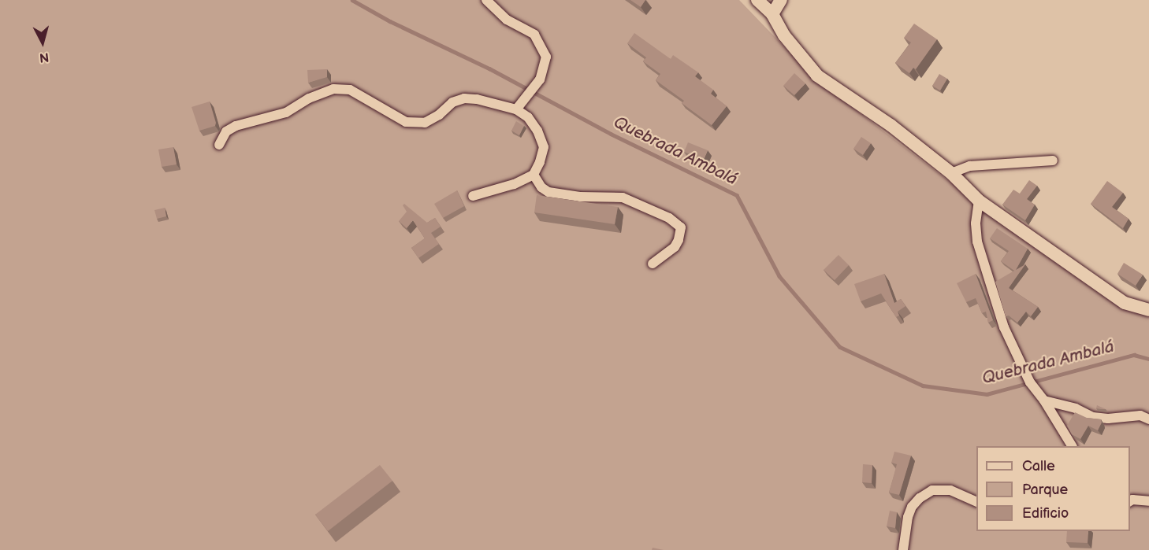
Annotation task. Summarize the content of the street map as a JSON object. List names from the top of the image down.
{
  "water": ["Quebrada Ambalá"],
  "legend": ["Calle", "Parque", "Edificio"],
  "north": "bottom"
}
